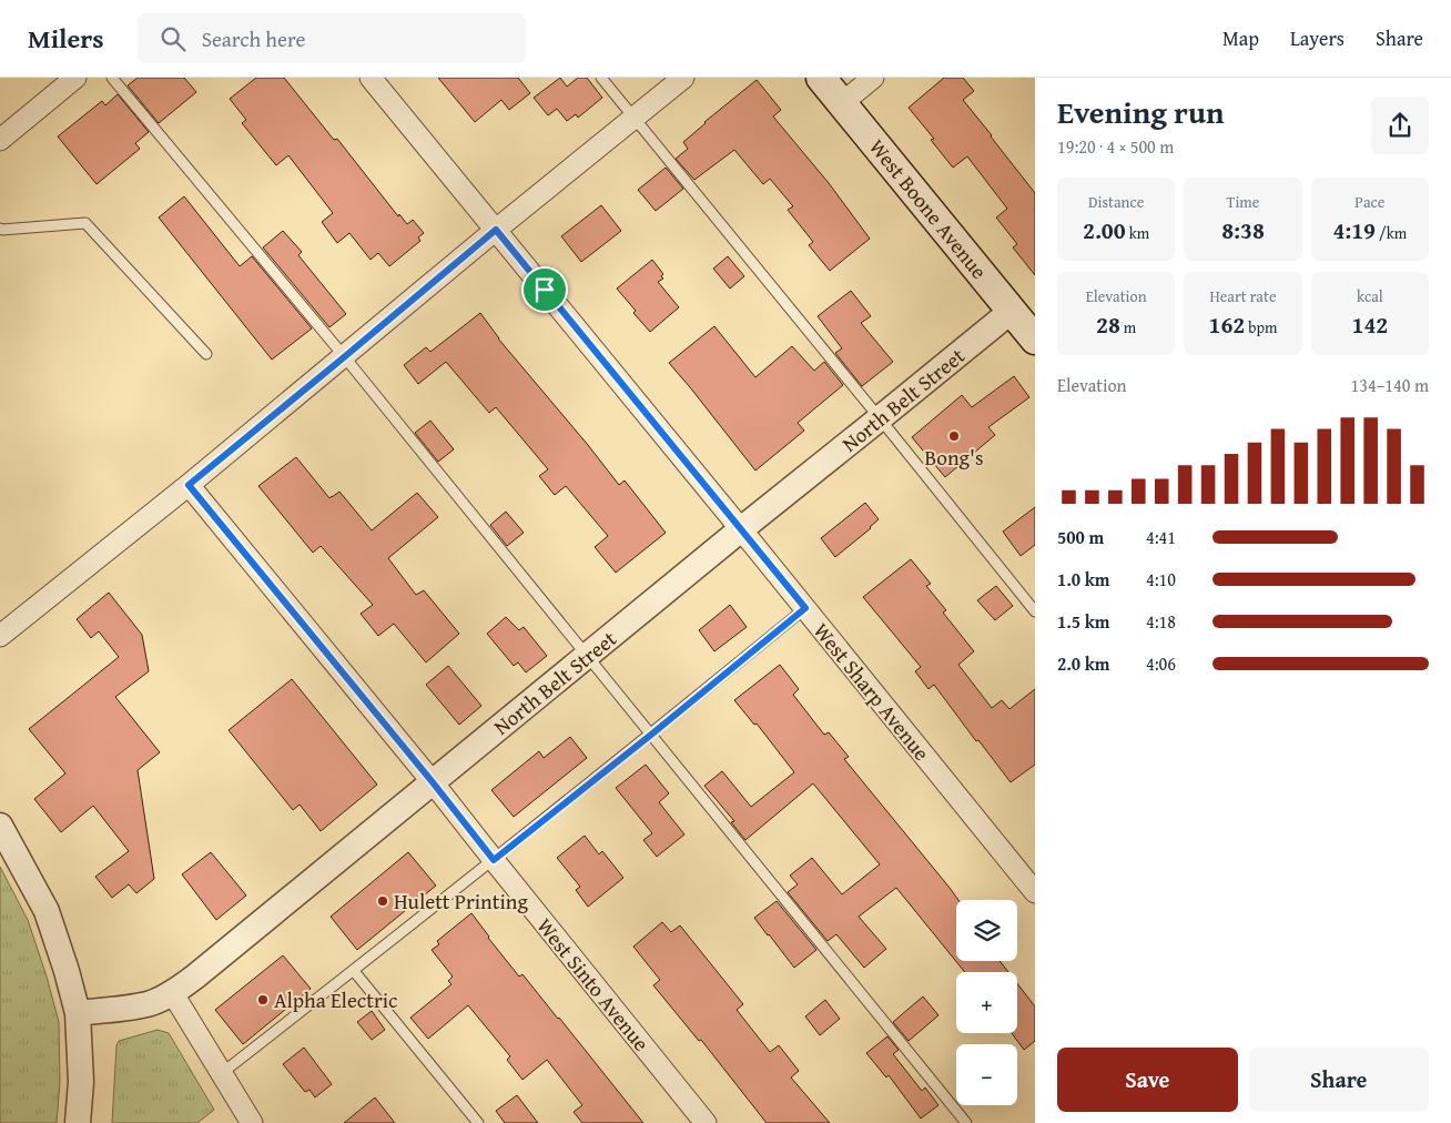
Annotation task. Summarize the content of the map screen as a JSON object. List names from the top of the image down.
{
  "streets": {
    "main road": ["West Boone Avenue"],
    "street": ["North Belt Street", "West Sharp Avenue", "West Sinto Avenue"]
  },
  "crossings": [
    ["West Boone Avenue", "North Belt Street"],
    ["North Belt Street", "West Sharp Avenue"],
    ["North Belt Street", "West Sinto Avenue"]
  ],
  "places": ["Bong's", "Hulett Printing", "Alpha Electric"],
  "page": {
    "header": "Milers",
    "search": "Search here",
    "nav": ["Map", "Layers", "Share"],
    "heading": ["Evening run", "19:20 · 4 × 500 m"],
    "stats": [
      ["Distance", "2.00 km"],
      ["Time", "8:38"],
      ["Pace", "4:19 /km"],
      ["Elevation", "28 m"],
      ["Heart rate", "162 bpm"],
      ["kcal", "142"]
    ],
    "chart": ["Elevation", "134–140 m"],
    "list": [
      {
        "name": "500 m",
        "note": "4:41"
      },
      {
        "name": "1.0 km",
        "note": "4:10"
      },
      {
        "name": "1.5 km",
        "note": "4:18"
      },
      {
        "name": "2.0 km",
        "note": "4:06"
      }
    ],
    "map_buttons": ["+", "−"],
    "buttons": ["Save", "Share"]
  }
}
